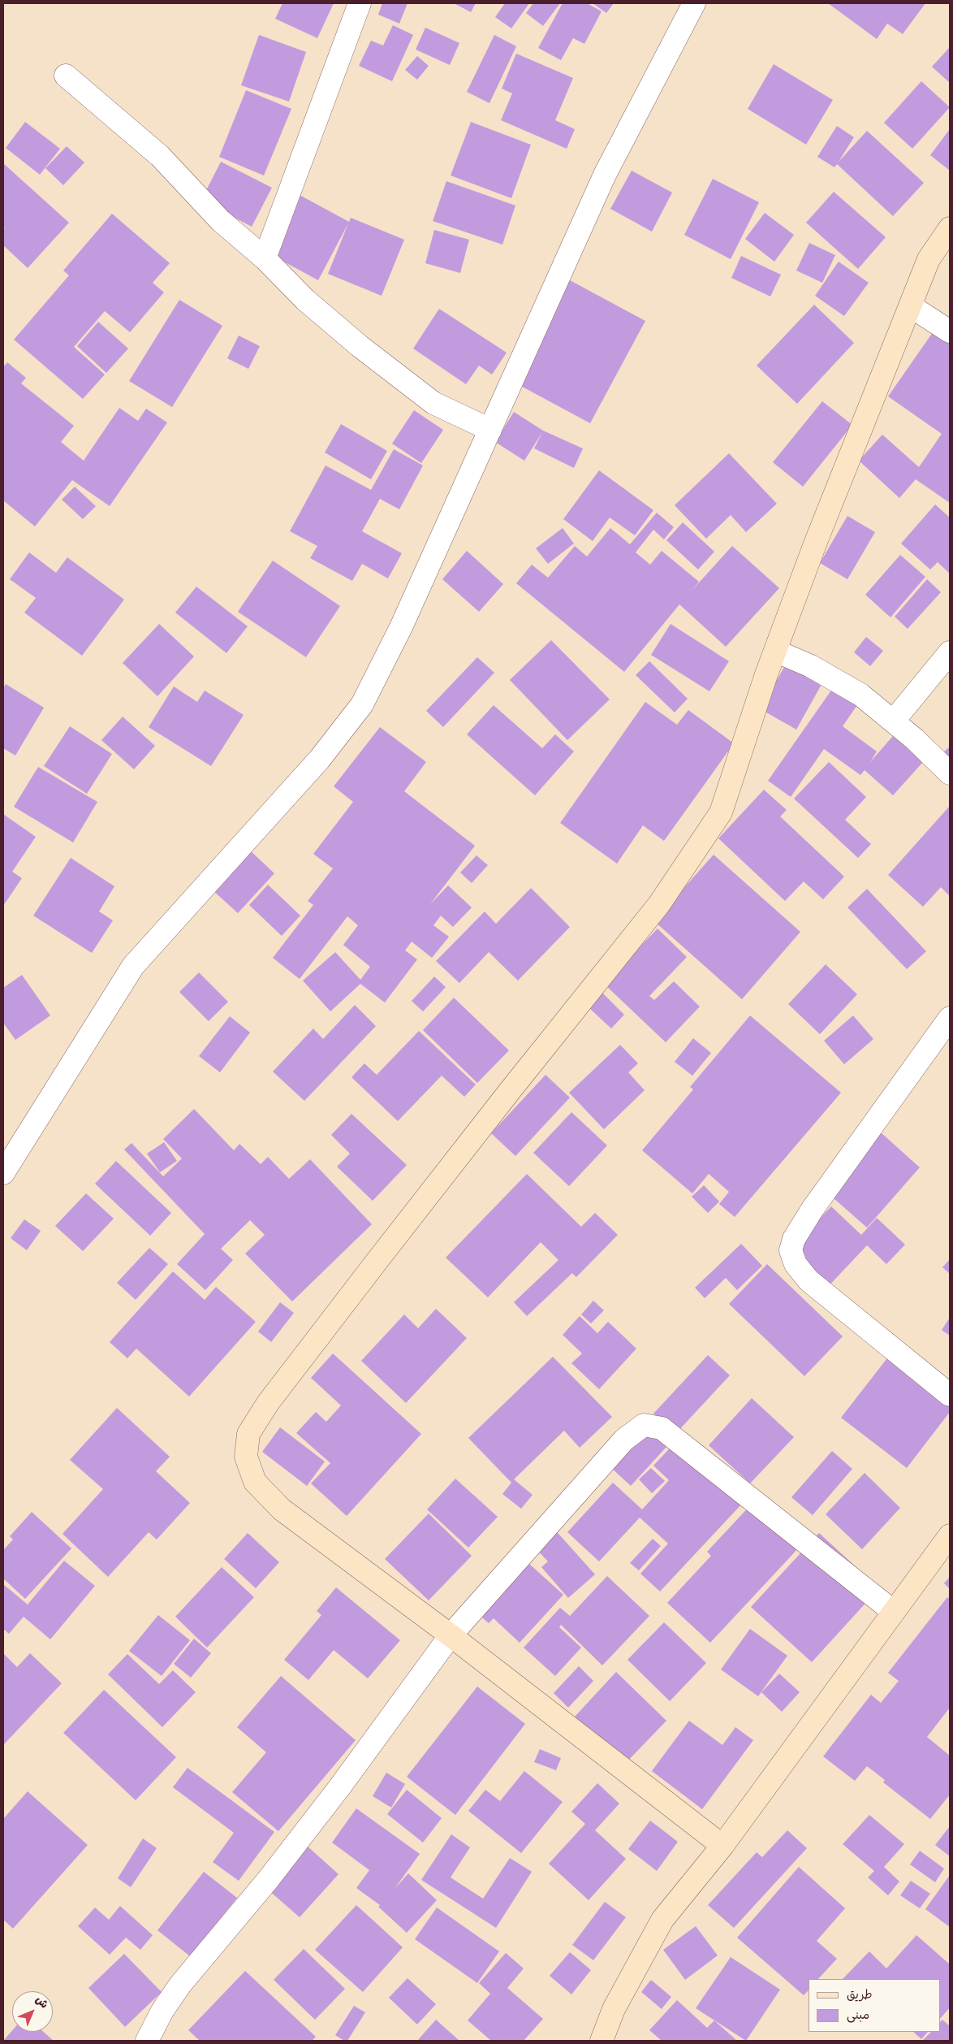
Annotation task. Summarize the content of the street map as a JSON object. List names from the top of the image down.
{
  "legend": ["طريق", "مبنى"],
  "north": "top right"
}
